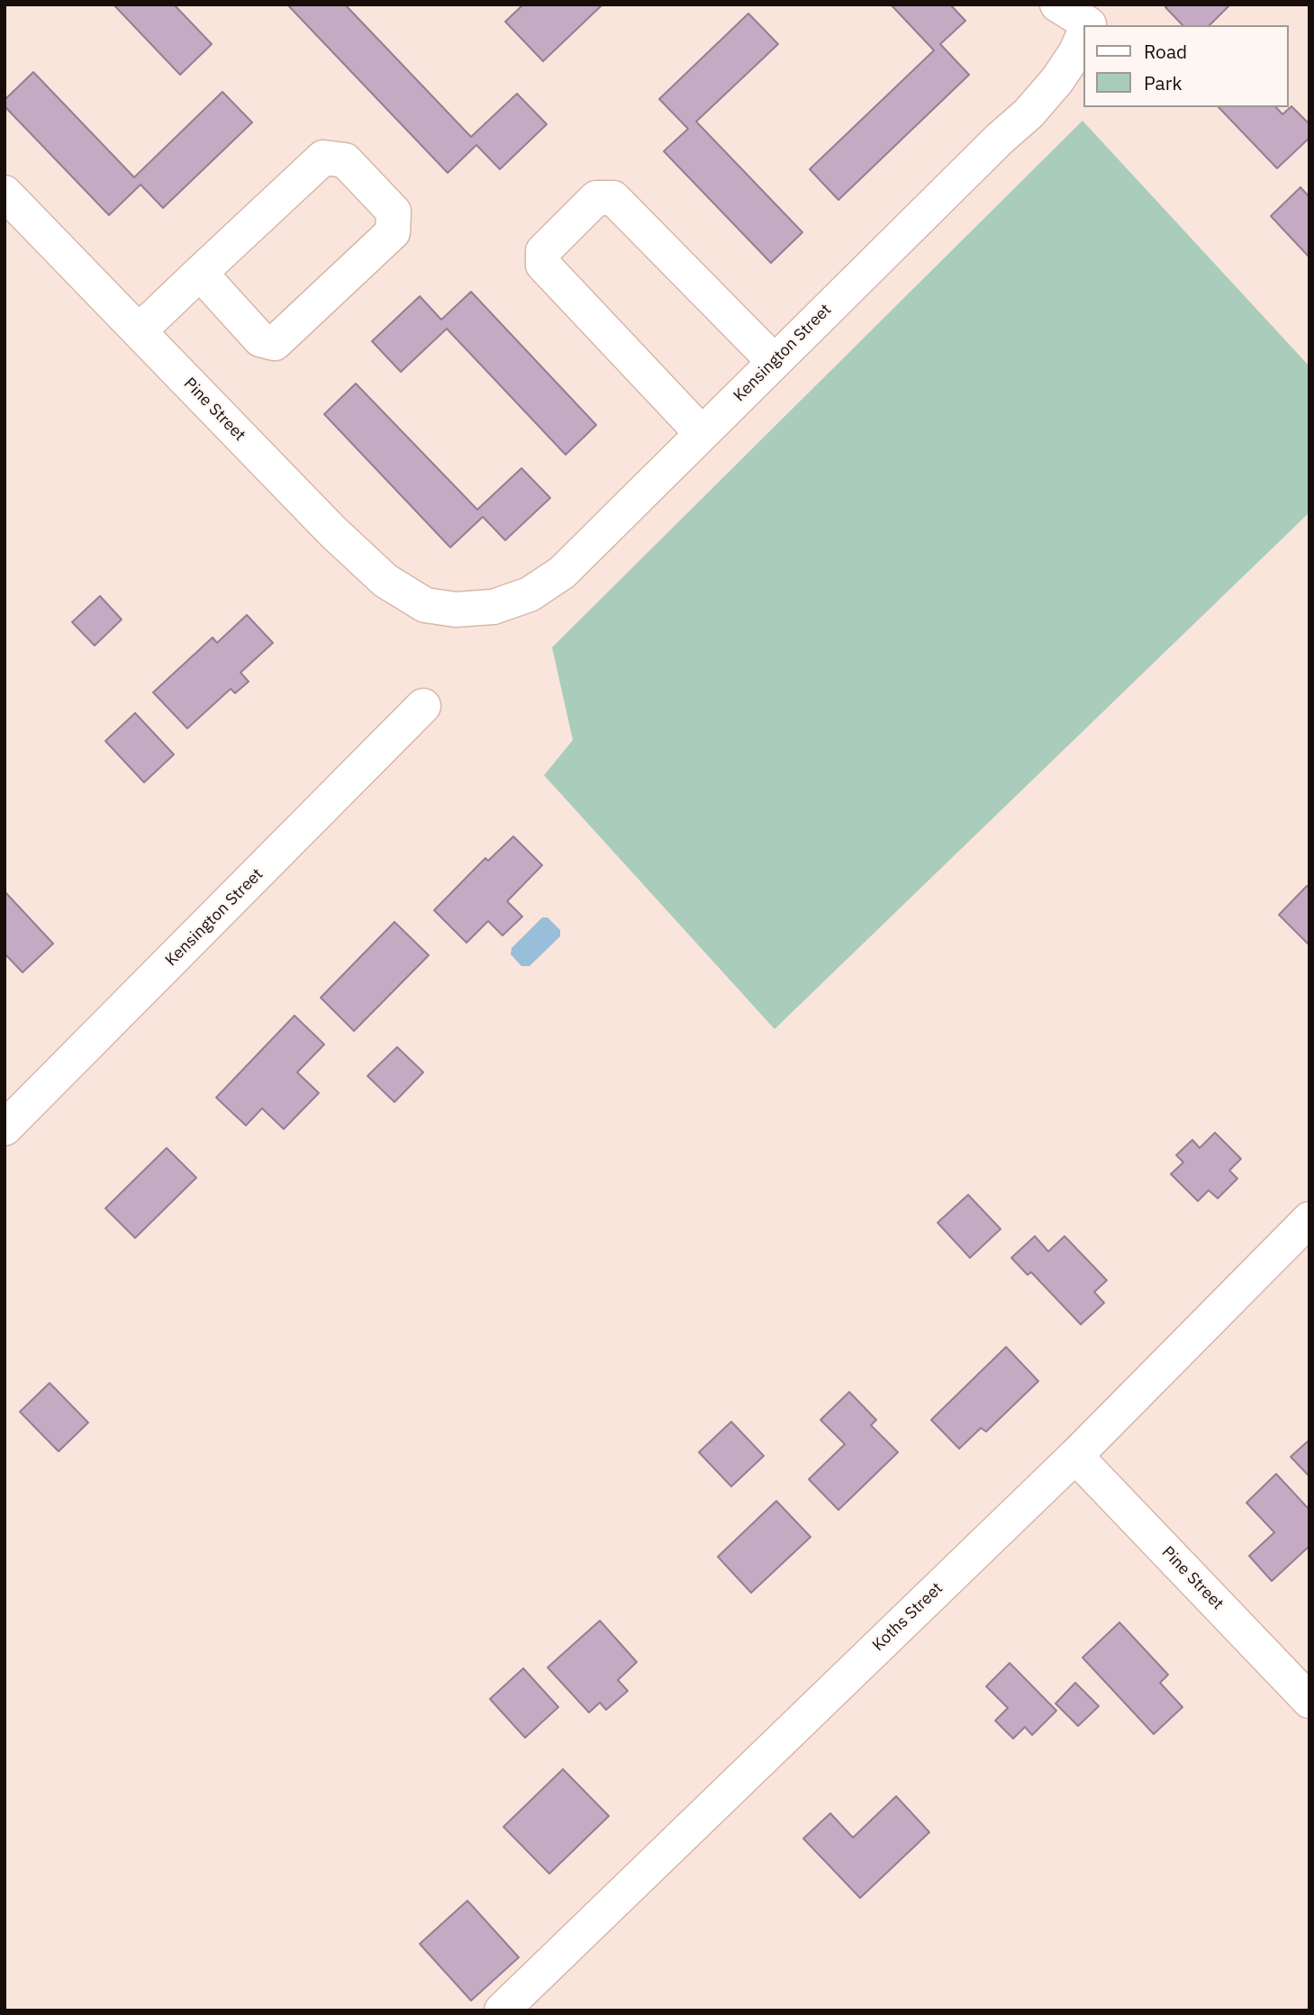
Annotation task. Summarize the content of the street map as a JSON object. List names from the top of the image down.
{
  "streets": {
    "street": ["Kensington Street", "Pine Street", "Koths Street"]
  },
  "crossings": [
    ["Kensington Street", "Pine Street"],
    ["Pine Street", "Koths Street"]
  ],
  "legend": ["Road", "Park"]
}
